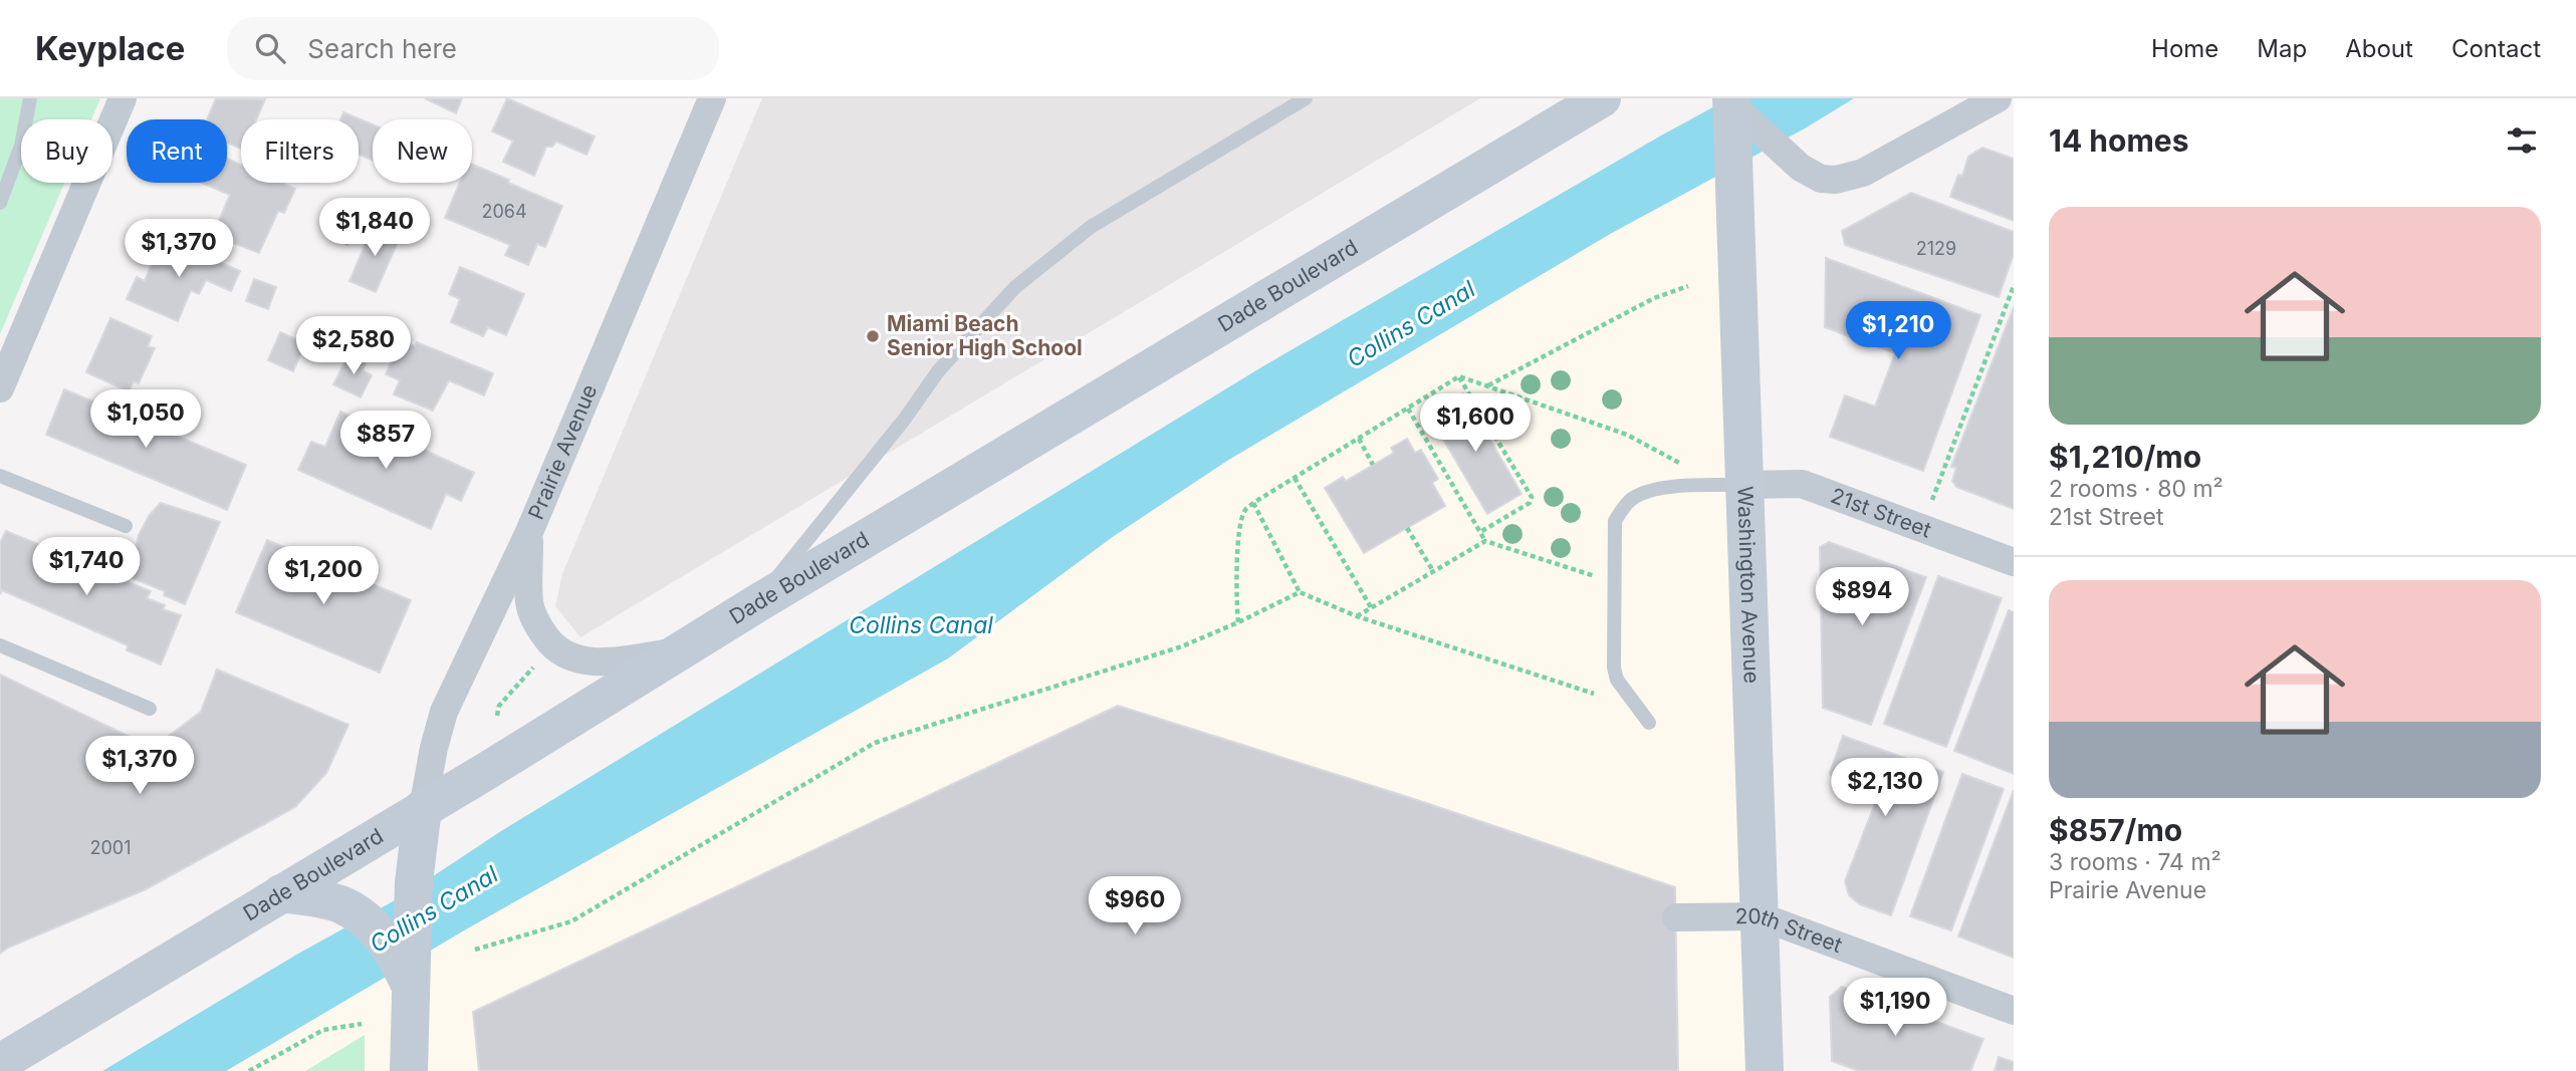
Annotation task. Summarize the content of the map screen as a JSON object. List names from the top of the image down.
{
  "streets": {
    "main road": ["Dade Boulevard", "Washington Avenue"],
    "street": ["Prairie Avenue", "21st Street", "20th Street"]
  },
  "crossings": [
    ["Dade Boulevard", "Prairie Avenue"],
    ["21st Street", "Washington Avenue"],
    ["Washington Avenue", "20th Street"]
  ],
  "water": ["Collins Canal"],
  "places": ["Miami Beach Senior High School"],
  "house_numbers": ["2064", "2129", "2001"],
  "page": {
    "header": "Keyplace",
    "search": "Search here",
    "nav": [
      "Home",
      "Map",
      "About",
      "Contact"
    ],
    "heading": "14 homes",
    "chip": [
      "Buy",
      "Rent",
      "Filters",
      "New"
    ],
    "list": [
      {
        "name": "$1,210/mo",
        "note": "2 rooms · 80 m² · 21st Street"
      },
      {
        "name": "$857/mo",
        "note": "3 rooms · 74 m² · Prairie Avenue"
      }
    ],
    "price": [
      "$1,840",
      "$1,370",
      "$1,210",
      "$2,580",
      "$1,050",
      "$1,600",
      "$857",
      "$1,740",
      "$1,200",
      "$894",
      "$1,370",
      "$2,130",
      "$960",
      "$1,190"
    ]
  }
}
